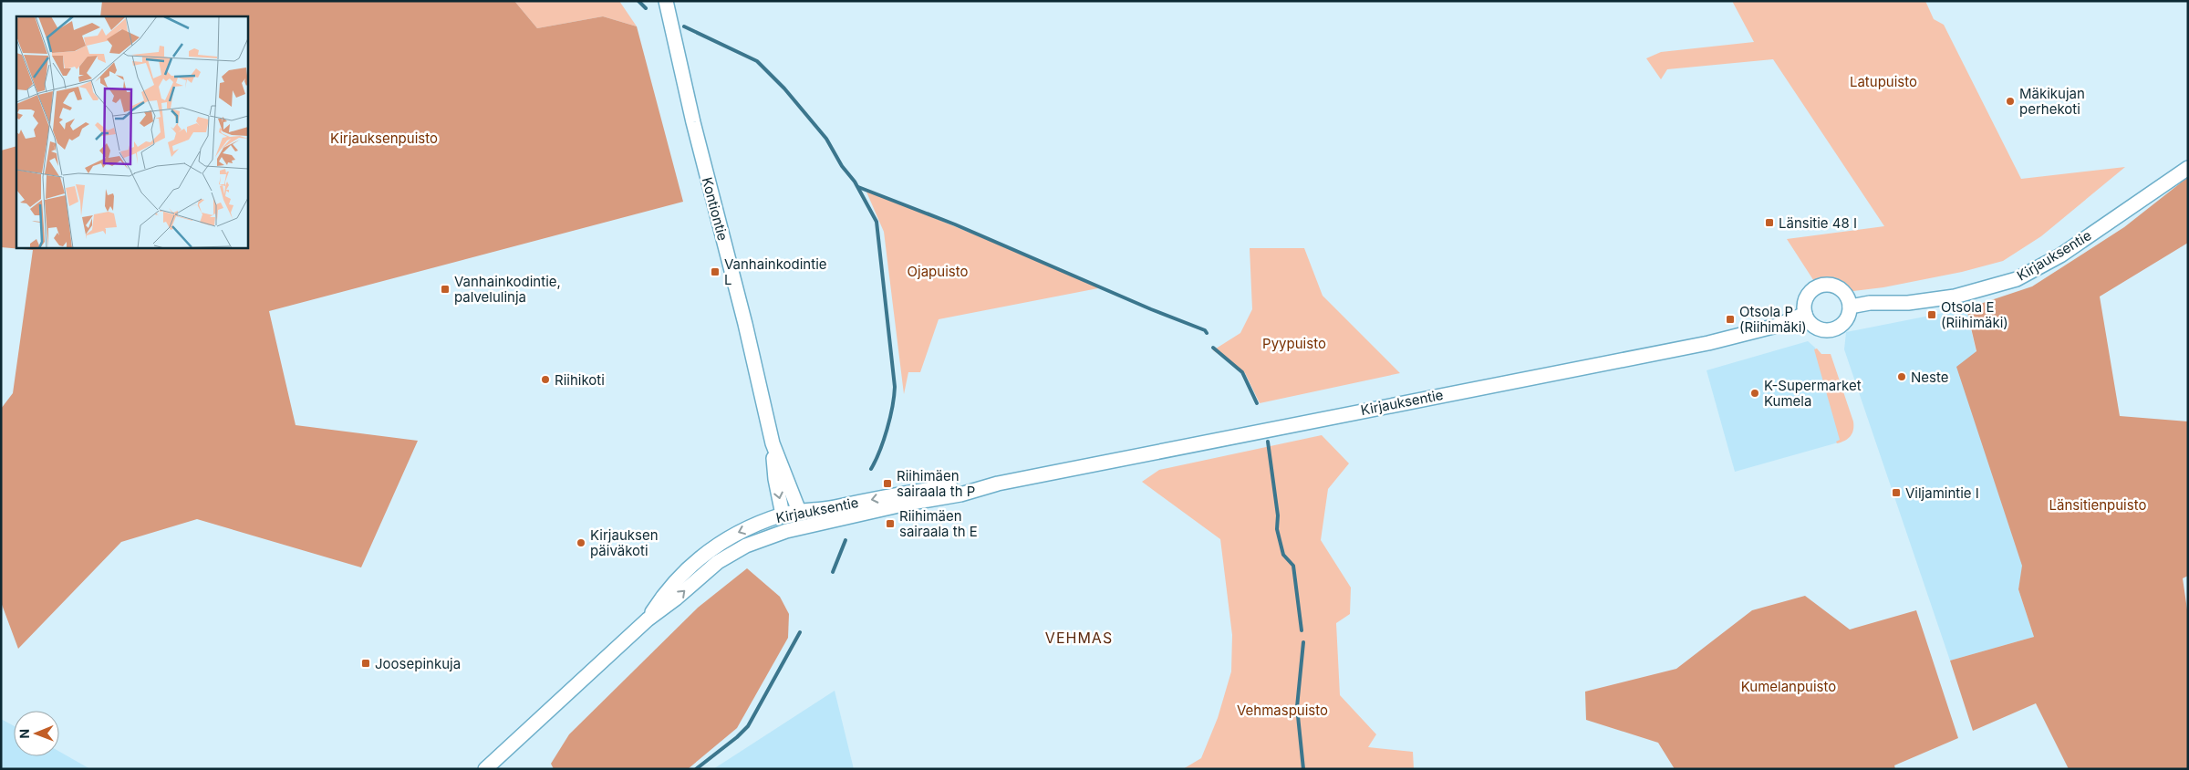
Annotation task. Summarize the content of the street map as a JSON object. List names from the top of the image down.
{
  "streets": {
    "street": ["Kontiontie", "Kirjauksentie"]
  },
  "crossings": [
    ["Kontiontie", "Kirjauksentie"]
  ],
  "districts": ["VEHMAS"],
  "parks": [
    "Latupuisto",
    "Kirjauksenpuisto",
    "Ojapuisto",
    "Pyypuisto",
    "Länsitienpuisto",
    "Kumelanpuisto",
    "Vehmaspuisto"
  ],
  "places": {
    "other": [
      "Mäkikujan perhekoti",
      "Neste",
      "Riihikoti",
      "K-Supermarket Kumela",
      "Kirjauksen päiväkoti"
    ],
    "transit": [
      "Länsitie 48 I",
      "Vanhainkodintie L",
      "Vanhainkodintie, palvelulinja",
      "Otsola E (Riihimäki)",
      "Otsola P (Riihimäki)",
      "Riihimäen sairaala th P",
      "Viljamintie I",
      "Riihimäen sairaala th E",
      "Joosepinkuja"
    ]
  },
  "north": "left"
}
